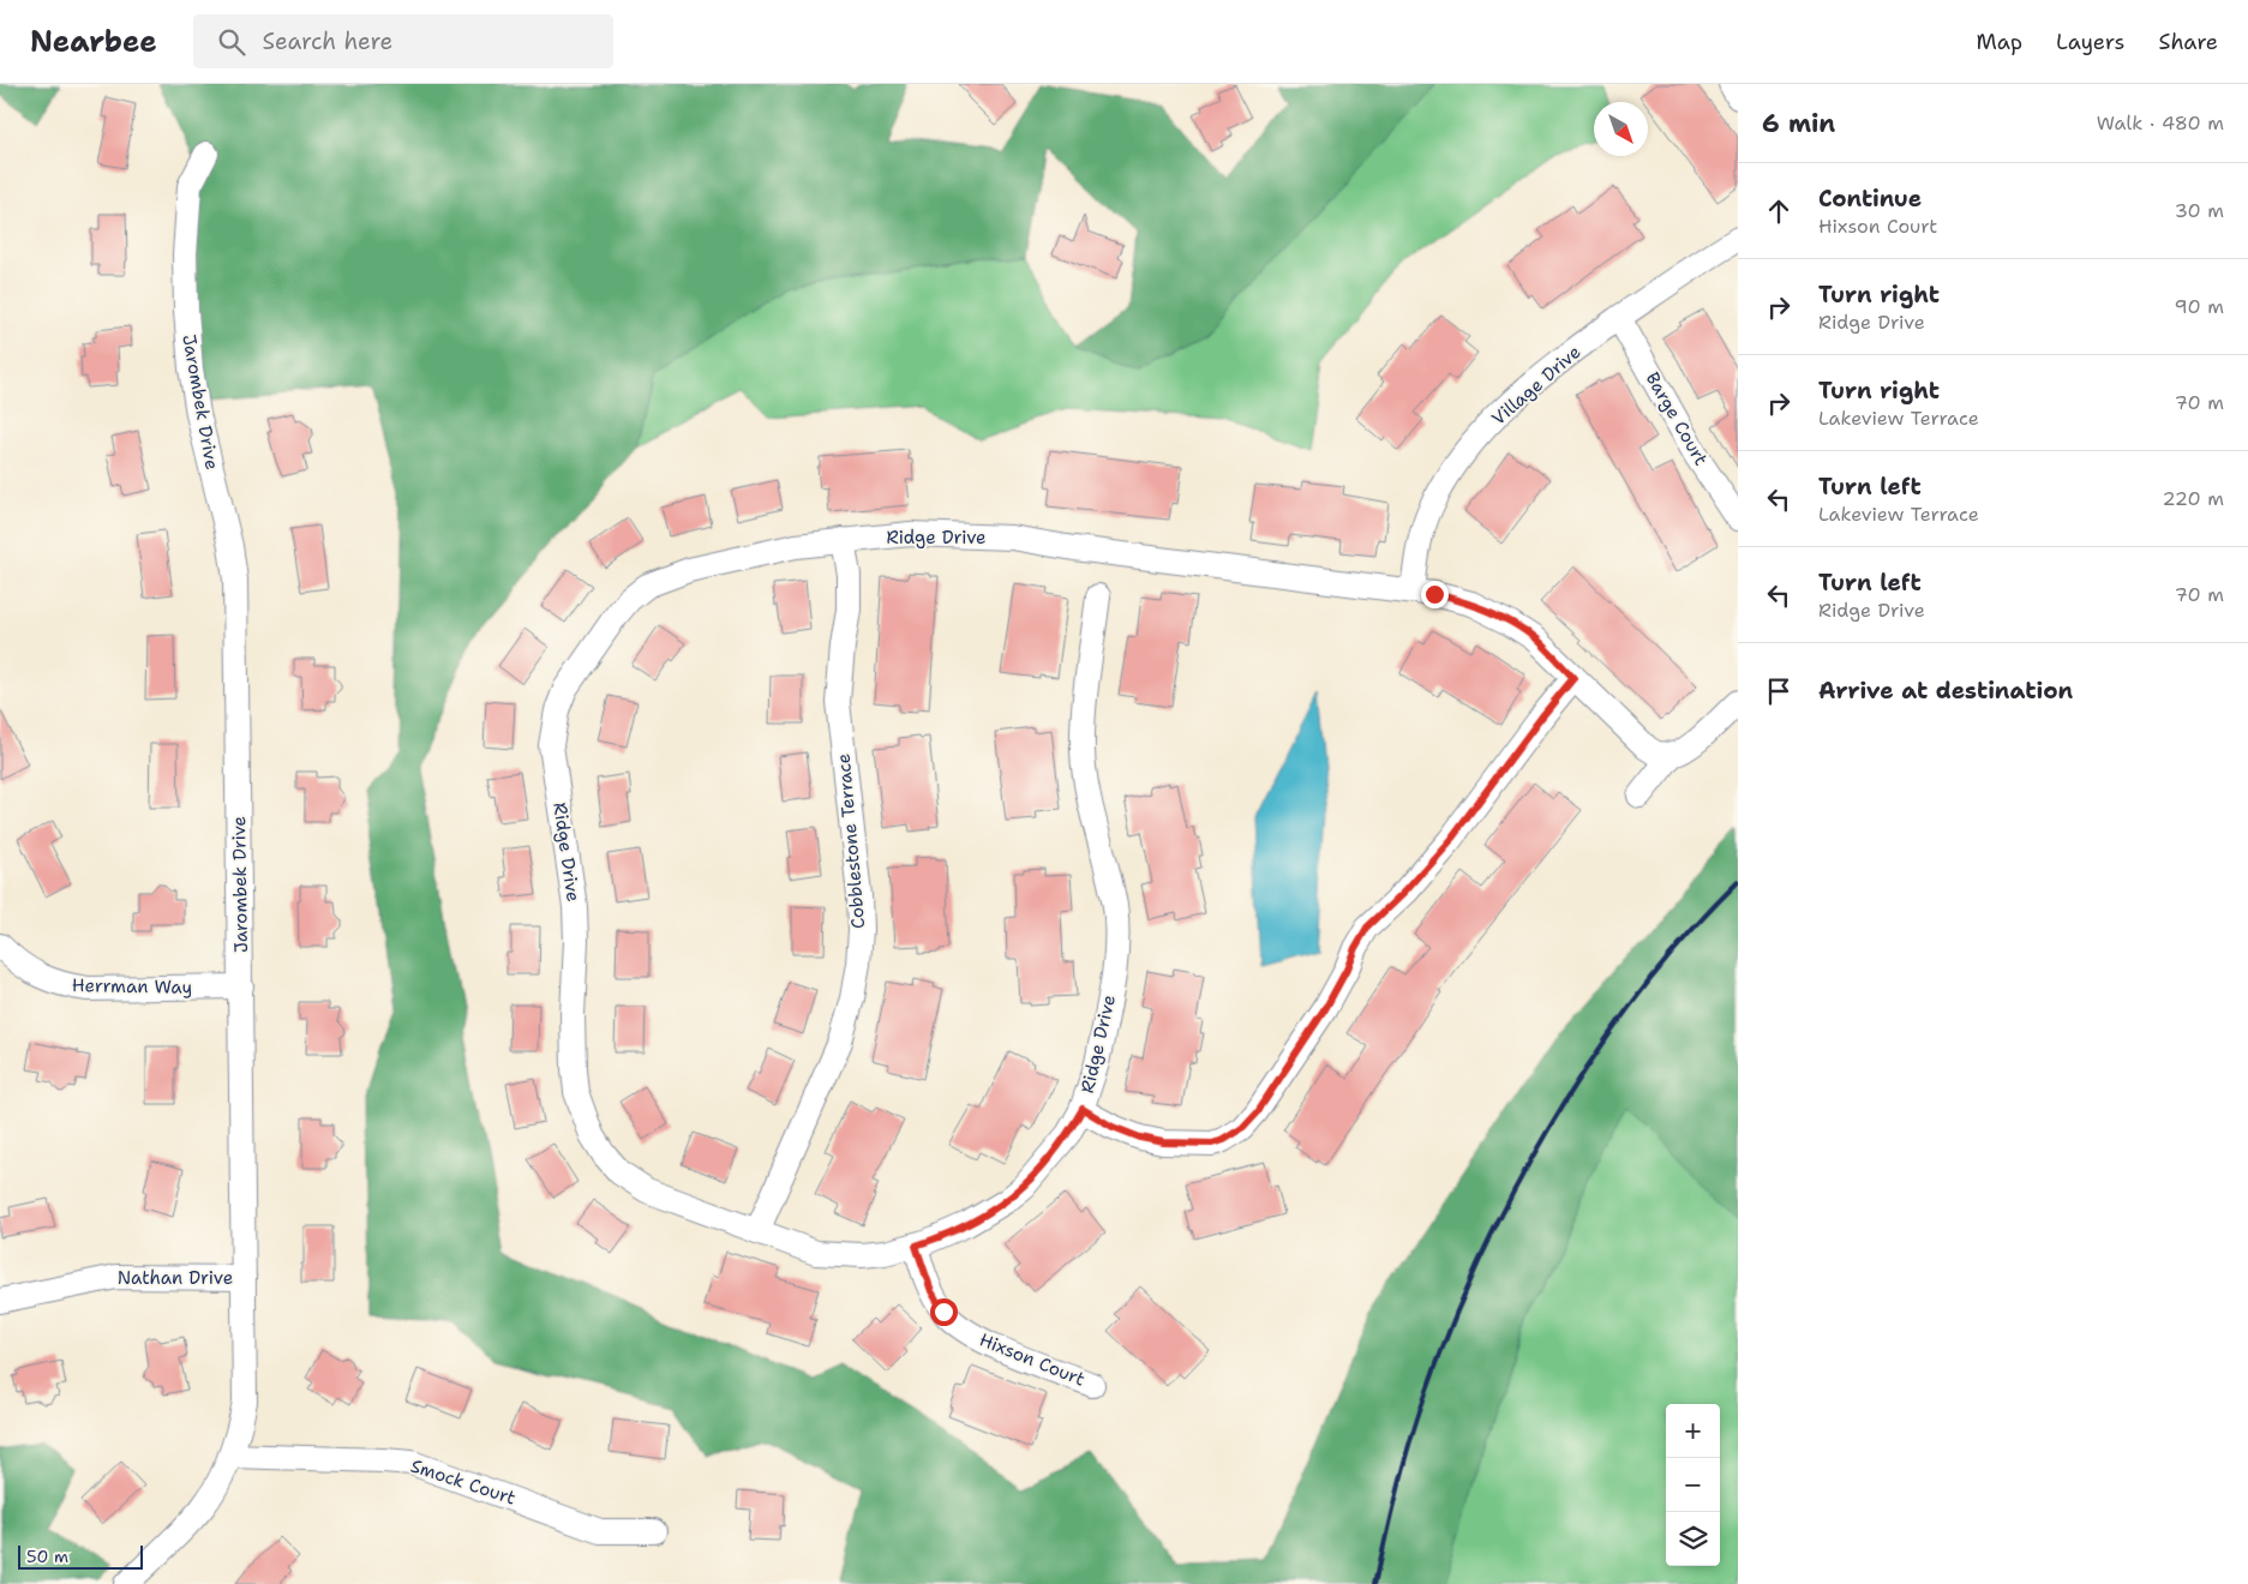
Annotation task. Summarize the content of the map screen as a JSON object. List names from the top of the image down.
{
  "streets": {
    "street": [
      "Village Drive",
      "Jarombek Drive",
      "Barge Court",
      "Ridge Drive",
      "Cobblestone Terrace",
      "Herrman Way",
      "Nathan Drive",
      "Hixson Court",
      "Smock Court"
    ]
  },
  "crossings": [
    ["Village Drive", "Barge Court"],
    ["Village Drive", "Ridge Drive"],
    ["Jarombek Drive", "Herrman Way"],
    ["Jarombek Drive", "Nathan Drive"],
    ["Jarombek Drive", "Smock Court"],
    ["Ridge Drive", "Cobblestone Terrace"],
    ["Ridge Drive", "Hixson Court"]
  ],
  "scale_bar": "50 m",
  "north": "bottom right",
  "page": {
    "header": "Nearbee",
    "search": "Search here",
    "nav": ["Map", "Layers", "Share"],
    "heading": ["6 min", "Walk · 480 m"],
    "list": [
      ["Continue", "Hixson Court", "30 m"],
      ["Turn right", "Ridge Drive", "90 m"],
      ["Turn right", "Lakeview Terrace", "70 m"],
      ["Turn left", "Lakeview Terrace", "220 m"],
      ["Turn left", "Ridge Drive", "70 m"],
      "Arrive at destination"
    ],
    "map_buttons": ["+", "−"],
    "scale": "50 m"
  }
}
